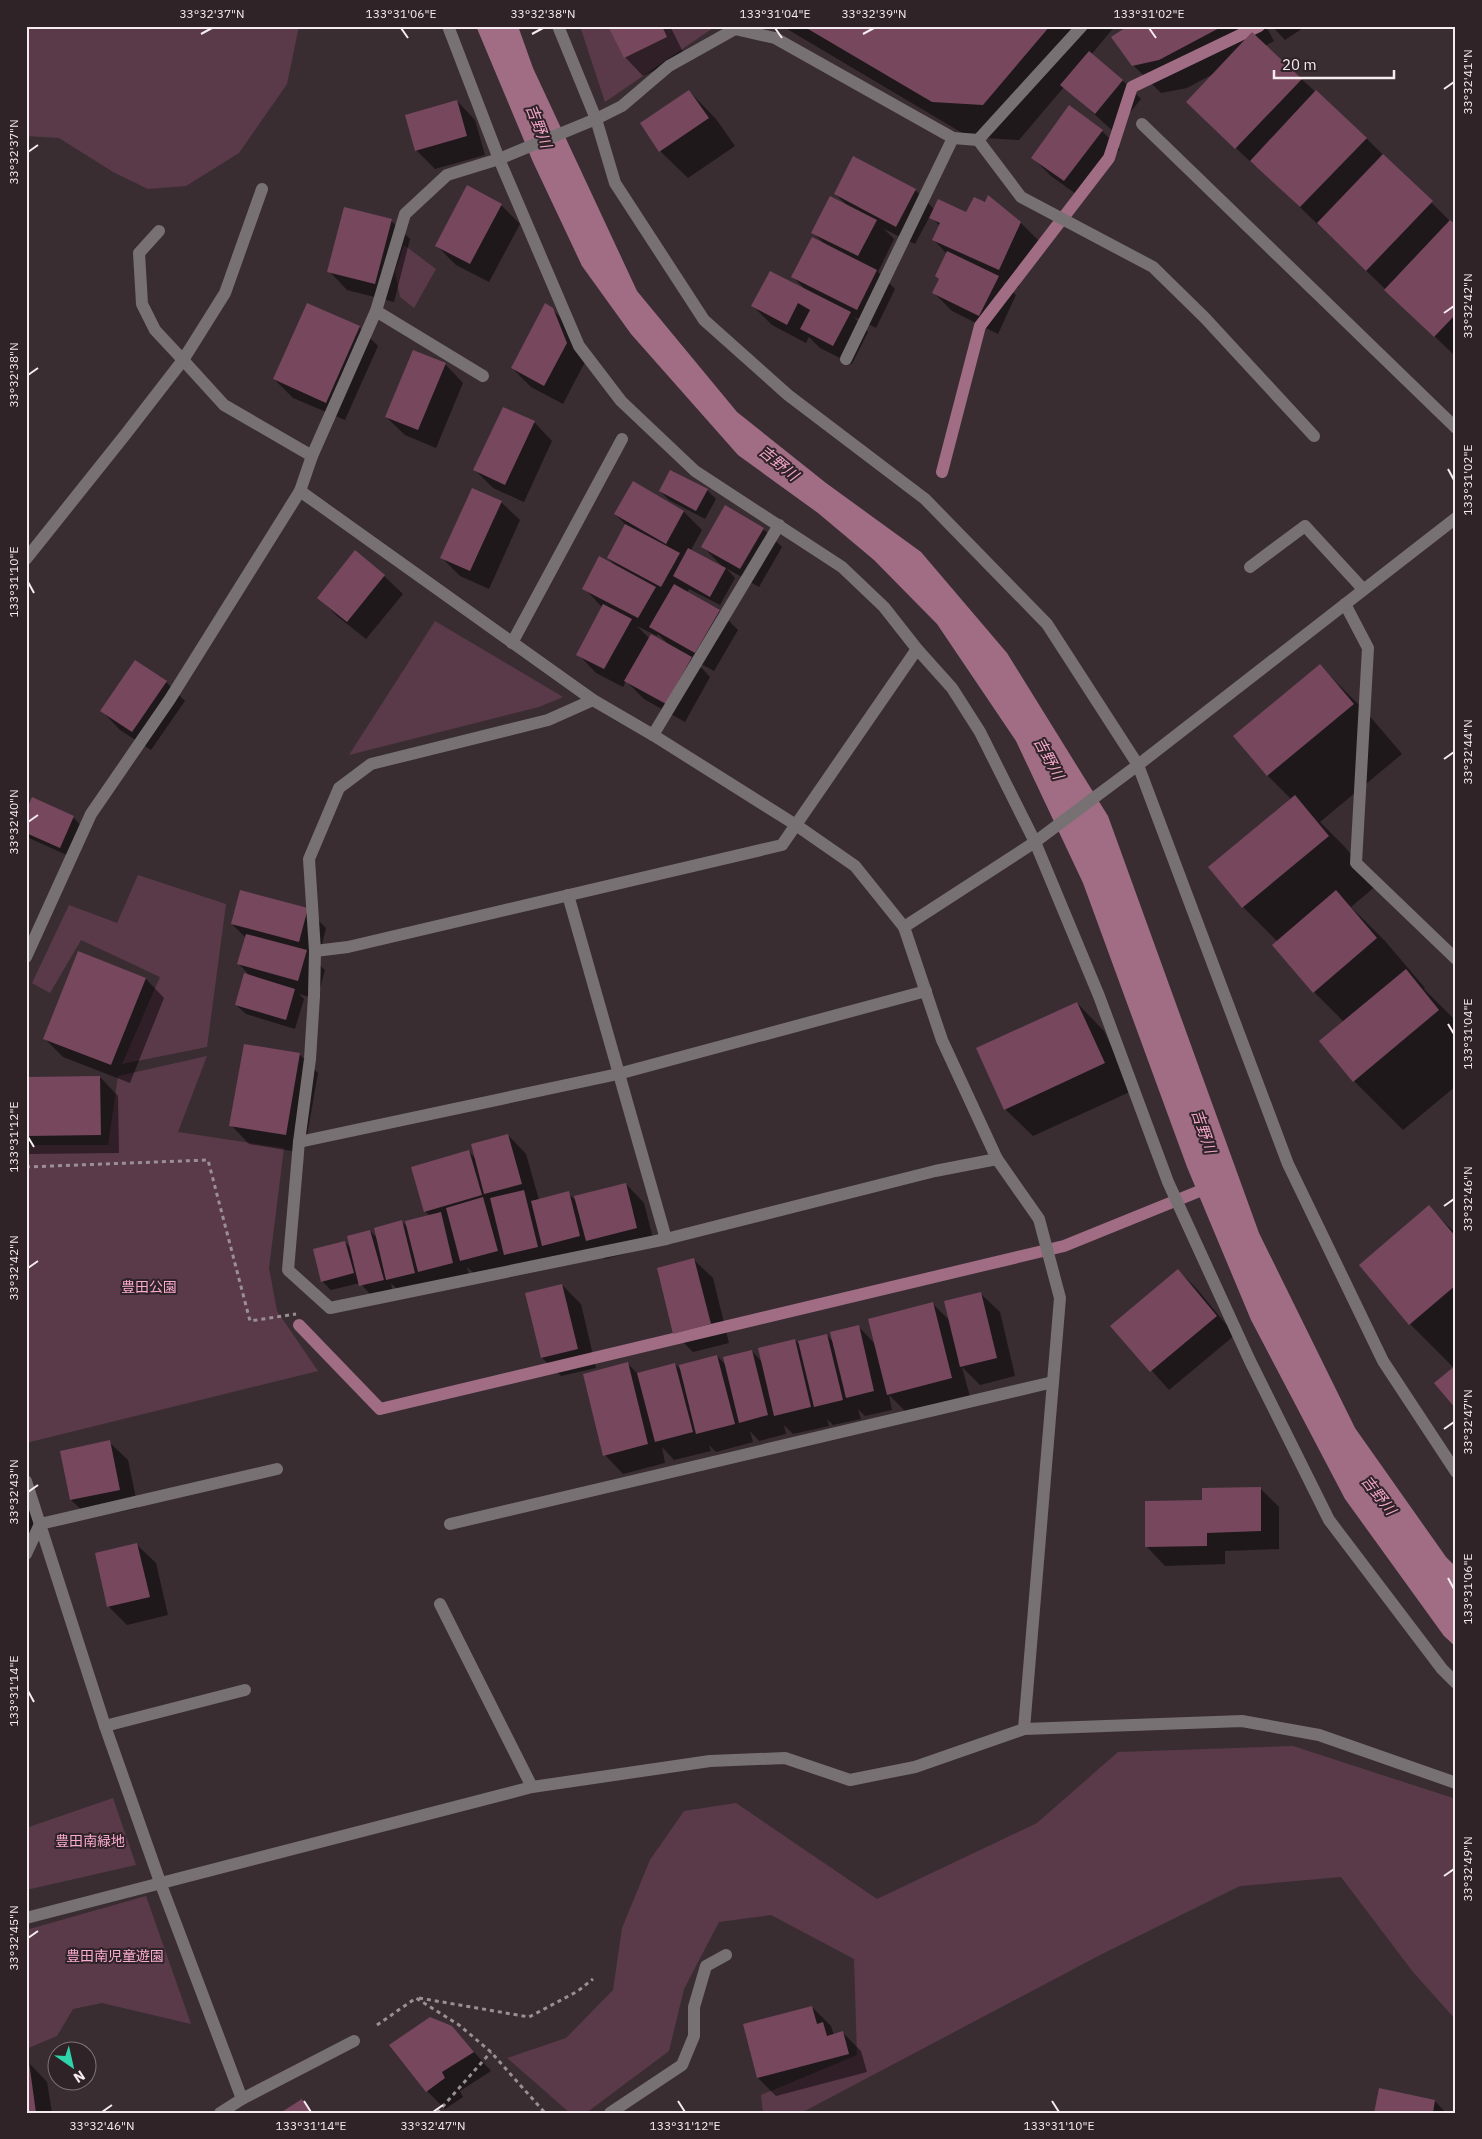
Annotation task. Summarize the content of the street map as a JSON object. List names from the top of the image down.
{
  "water": ["吉野川"],
  "parks": ["豊田公園", "豊田南緑地", "豊田南児童遊園"],
  "scale_bar": "20 m",
  "north": "bottom right",
  "coordinates": [
    "33°32'37\"N",
    "133°31'06\"E",
    "33°32'38\"N",
    "133°31'04\"E",
    "33°32'39\"N",
    "133°31'02\"E",
    "33°32'41\"N",
    "33°32'42\"N",
    "133°31'10\"E",
    "33°32'44\"N",
    "33°32'40\"N",
    "133°31'12\"E",
    "33°32'46\"N",
    "33°32'47\"N",
    "33°32'43\"N",
    "133°31'14\"E",
    "33°32'49\"N",
    "33°32'45\"N"
  ]
}
